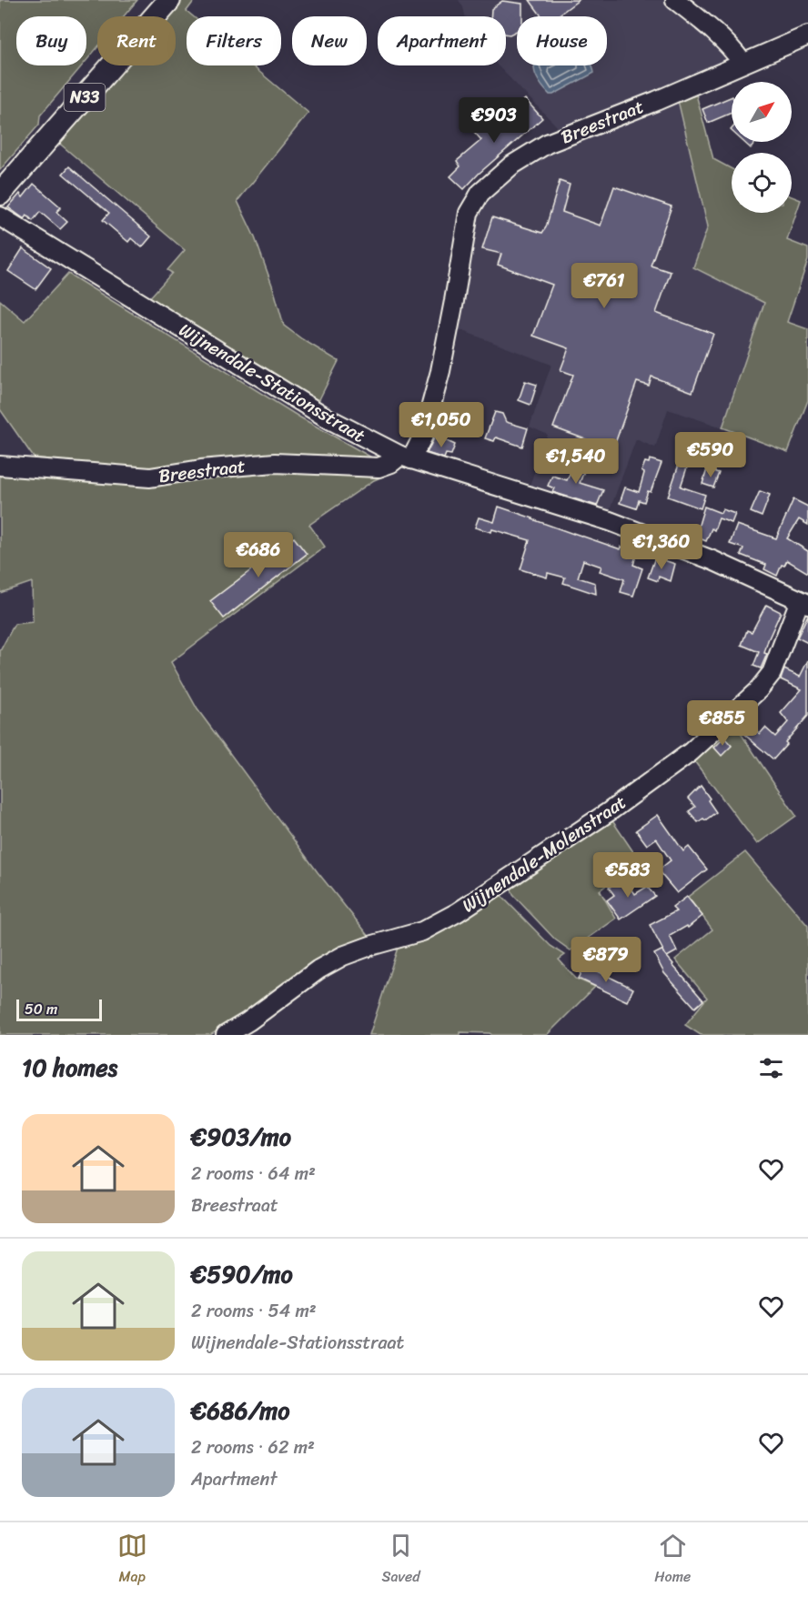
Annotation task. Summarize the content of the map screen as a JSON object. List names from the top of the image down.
{
  "streets": {
    "main road": ["N33"],
    "street": ["Breestraat", "Wijnendale-Stationsstraat", "Wijnendale-Molenstraat"]
  },
  "crossings": [
    ["Breestraat", "Wijnendale-Stationsstraat"],
    ["Wijnendale-Stationsstraat", "Wijnendale-Molenstraat"]
  ],
  "scale_bar": "50 m",
  "north": "top right",
  "page": {
    "chip": [
      "Buy",
      "Rent",
      "Filters",
      "New",
      "Apartment",
      "House"
    ],
    "price": [
      "€903",
      "€761",
      "€1,050",
      "€590",
      "€1,540",
      "€1,360",
      "€686",
      "€855",
      "€583",
      "€879"
    ],
    "scale": "50 m",
    "heading": "10 homes",
    "list": [
      {
        "name": "€903/mo",
        "note": "2 rooms · 64 m² · Breestraat"
      },
      {
        "name": "€590/mo",
        "note": "2 rooms · 54 m² · Wijnendale-Stationsstraat"
      },
      {
        "name": "€686/mo",
        "note": "2 rooms · 62 m² · Apartment"
      }
    ],
    "tabs": ["Map", "Saved", "Home"]
  }
}
